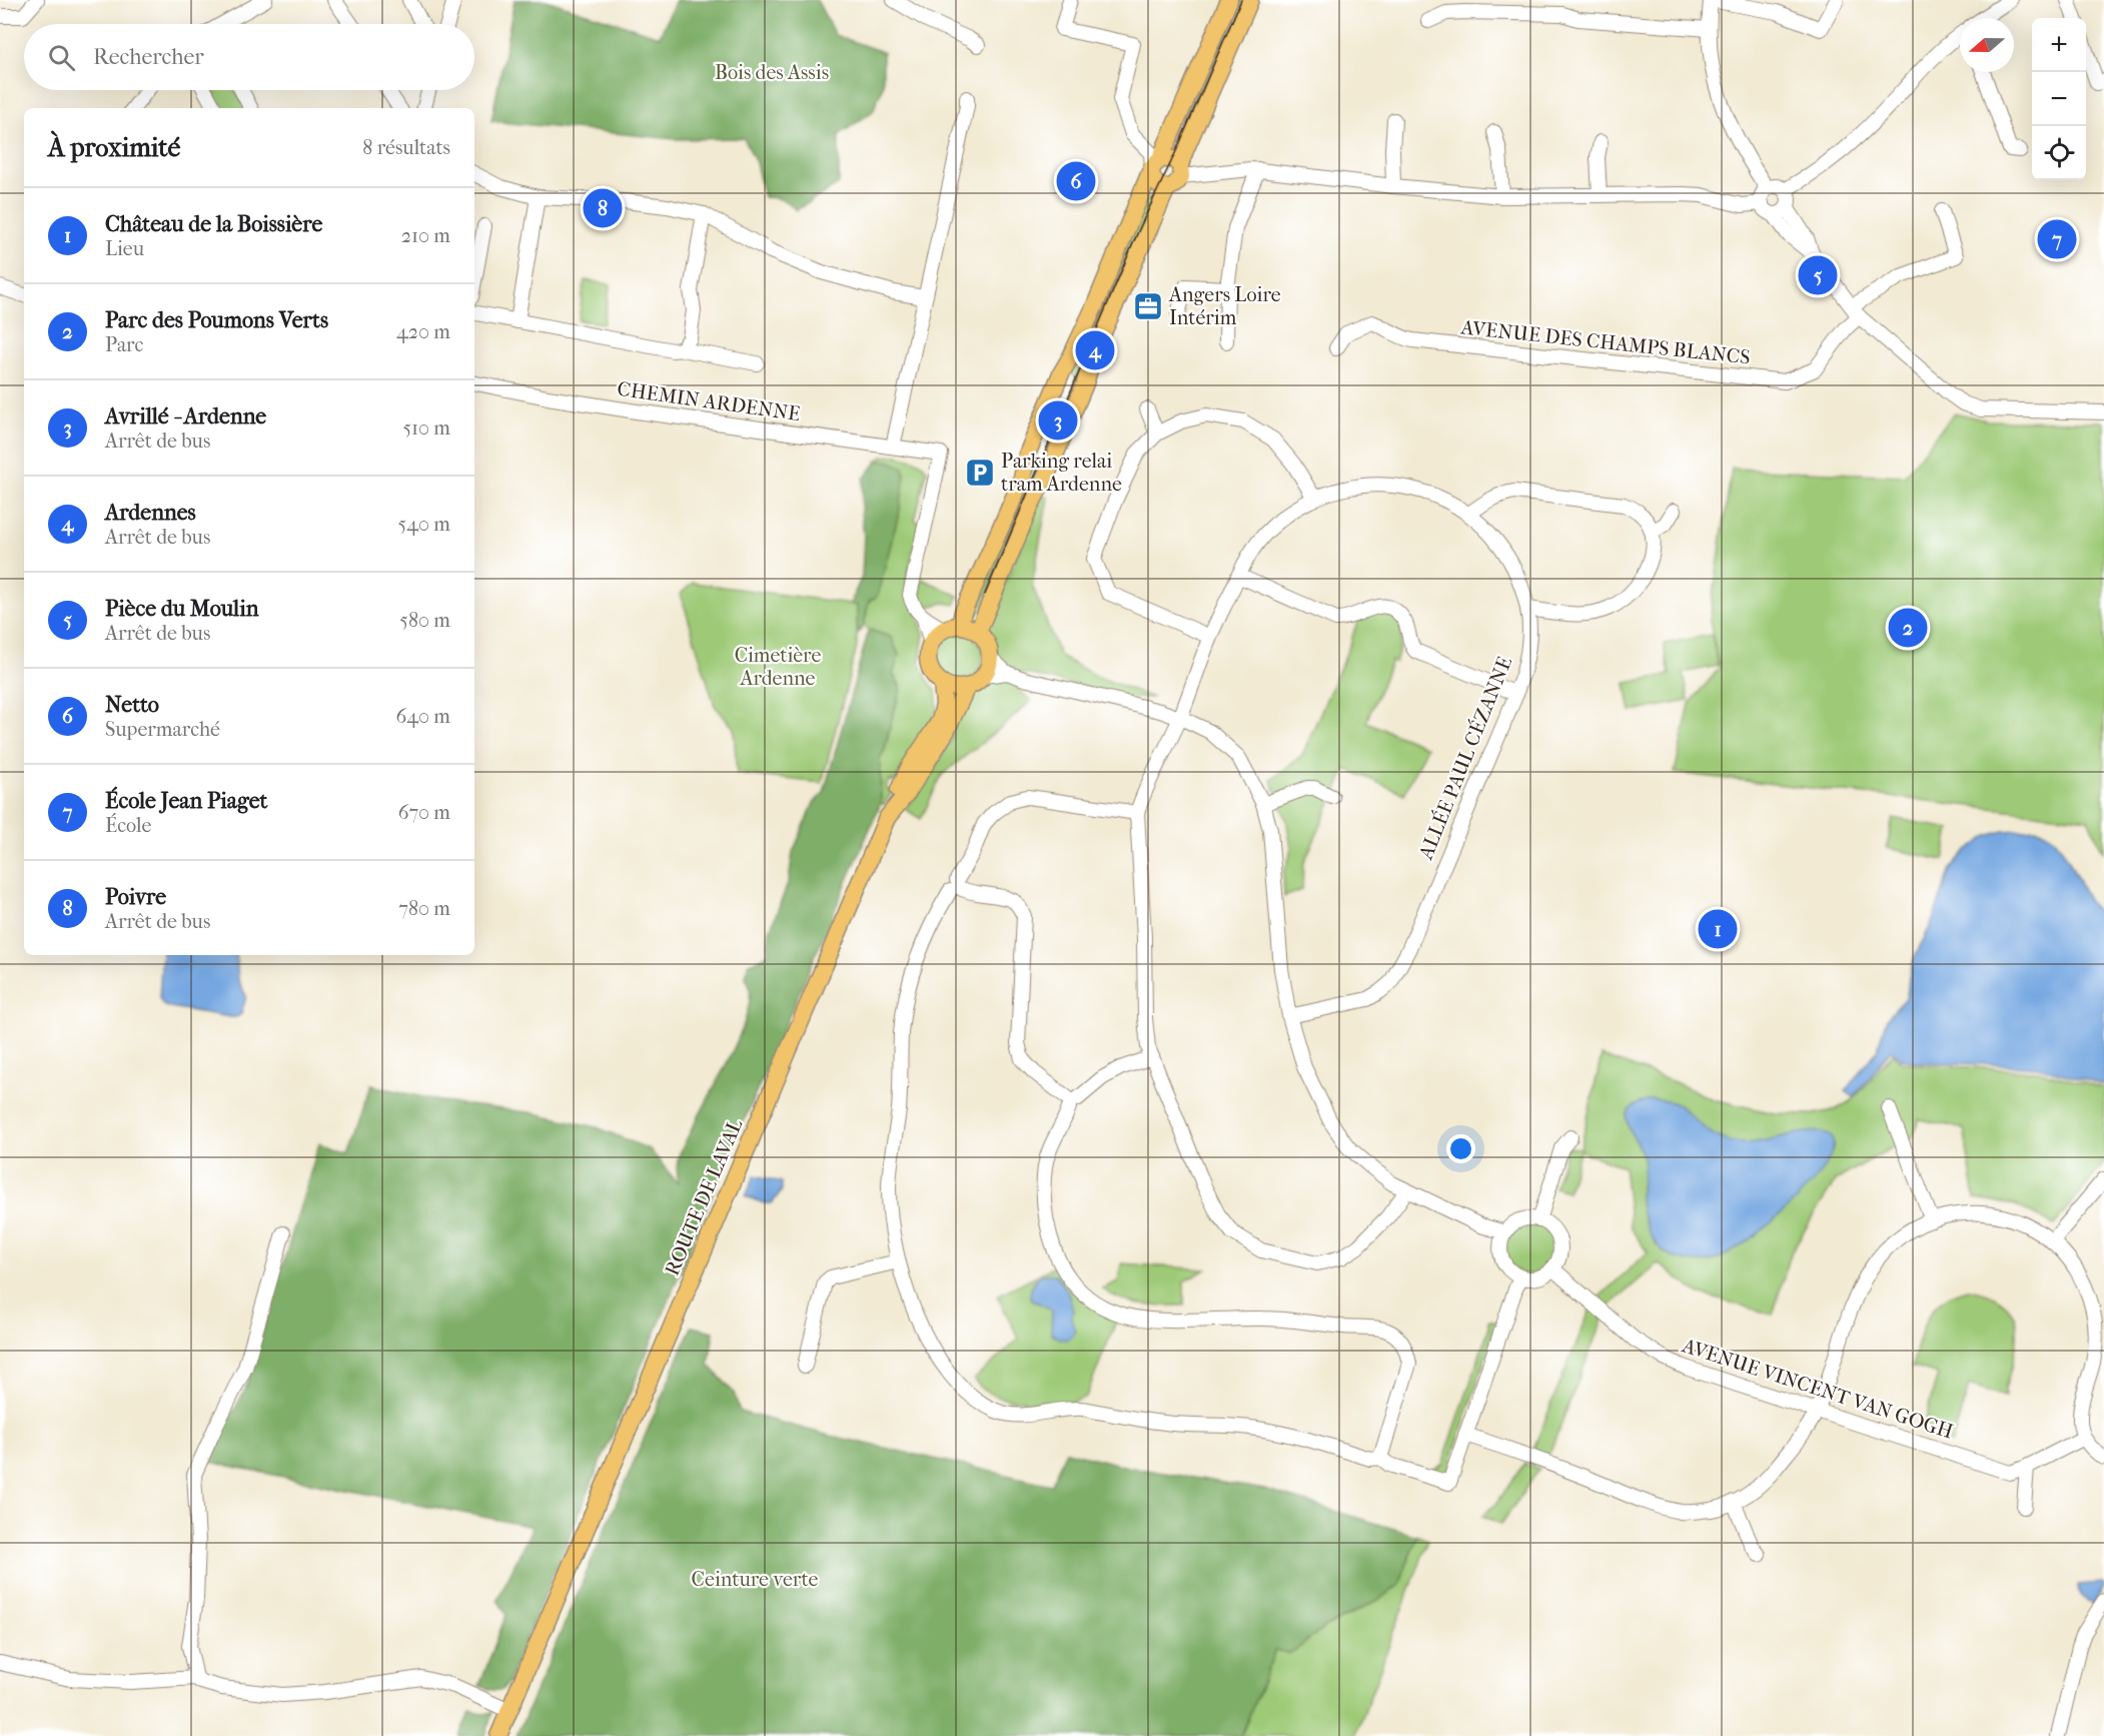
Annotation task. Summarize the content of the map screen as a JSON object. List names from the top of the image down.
{
  "streets": {
    "main road": ["ROUTE DE LAVAL"],
    "street": [
      "AVENUE DES CHAMPS BLANCS",
      "CHEMIN ARDENNE",
      "ALLÉE PAUL CÉZANNE",
      "AVENUE VINCENT VAN GOGH"
    ]
  },
  "parks": ["Bois des Assis", "Cimetière Ardenne", "Ceinture verte"],
  "places": {
    "office": ["Angers Loire Intérim"],
    "parking": ["Parking relai tram Ardenne"]
  },
  "north": "left",
  "page": {
    "map_buttons": ["+", "−"],
    "search": "Rechercher",
    "heading": ["À proximité", "8 résultats"],
    "pins": [
      "6",
      "8",
      "7",
      "5",
      "4",
      "3",
      "2",
      "1"
    ],
    "list": [
      {
        "mark": "1",
        "name": "Château de la Boissière",
        "note": "Lieu",
        "value": "210 m"
      },
      {
        "mark": "2",
        "name": "Parc des Poumons Verts",
        "note": "Parc",
        "value": "420 m"
      },
      {
        "mark": "3",
        "name": "Avrillé - Ardenne",
        "note": "Arrêt de bus",
        "value": "510 m"
      },
      {
        "mark": "4",
        "name": "Ardennes",
        "note": "Arrêt de bus",
        "value": "540 m"
      },
      {
        "mark": "5",
        "name": "Pièce du Moulin",
        "note": "Arrêt de bus",
        "value": "580 m"
      },
      {
        "mark": "6",
        "name": "Netto",
        "note": "Supermarché",
        "value": "640 m"
      },
      {
        "mark": "7",
        "name": "École Jean Piaget",
        "note": "École",
        "value": "670 m"
      },
      {
        "mark": "8",
        "name": "Poivre",
        "note": "Arrêt de bus",
        "value": "780 m"
      }
    ]
  }
}
